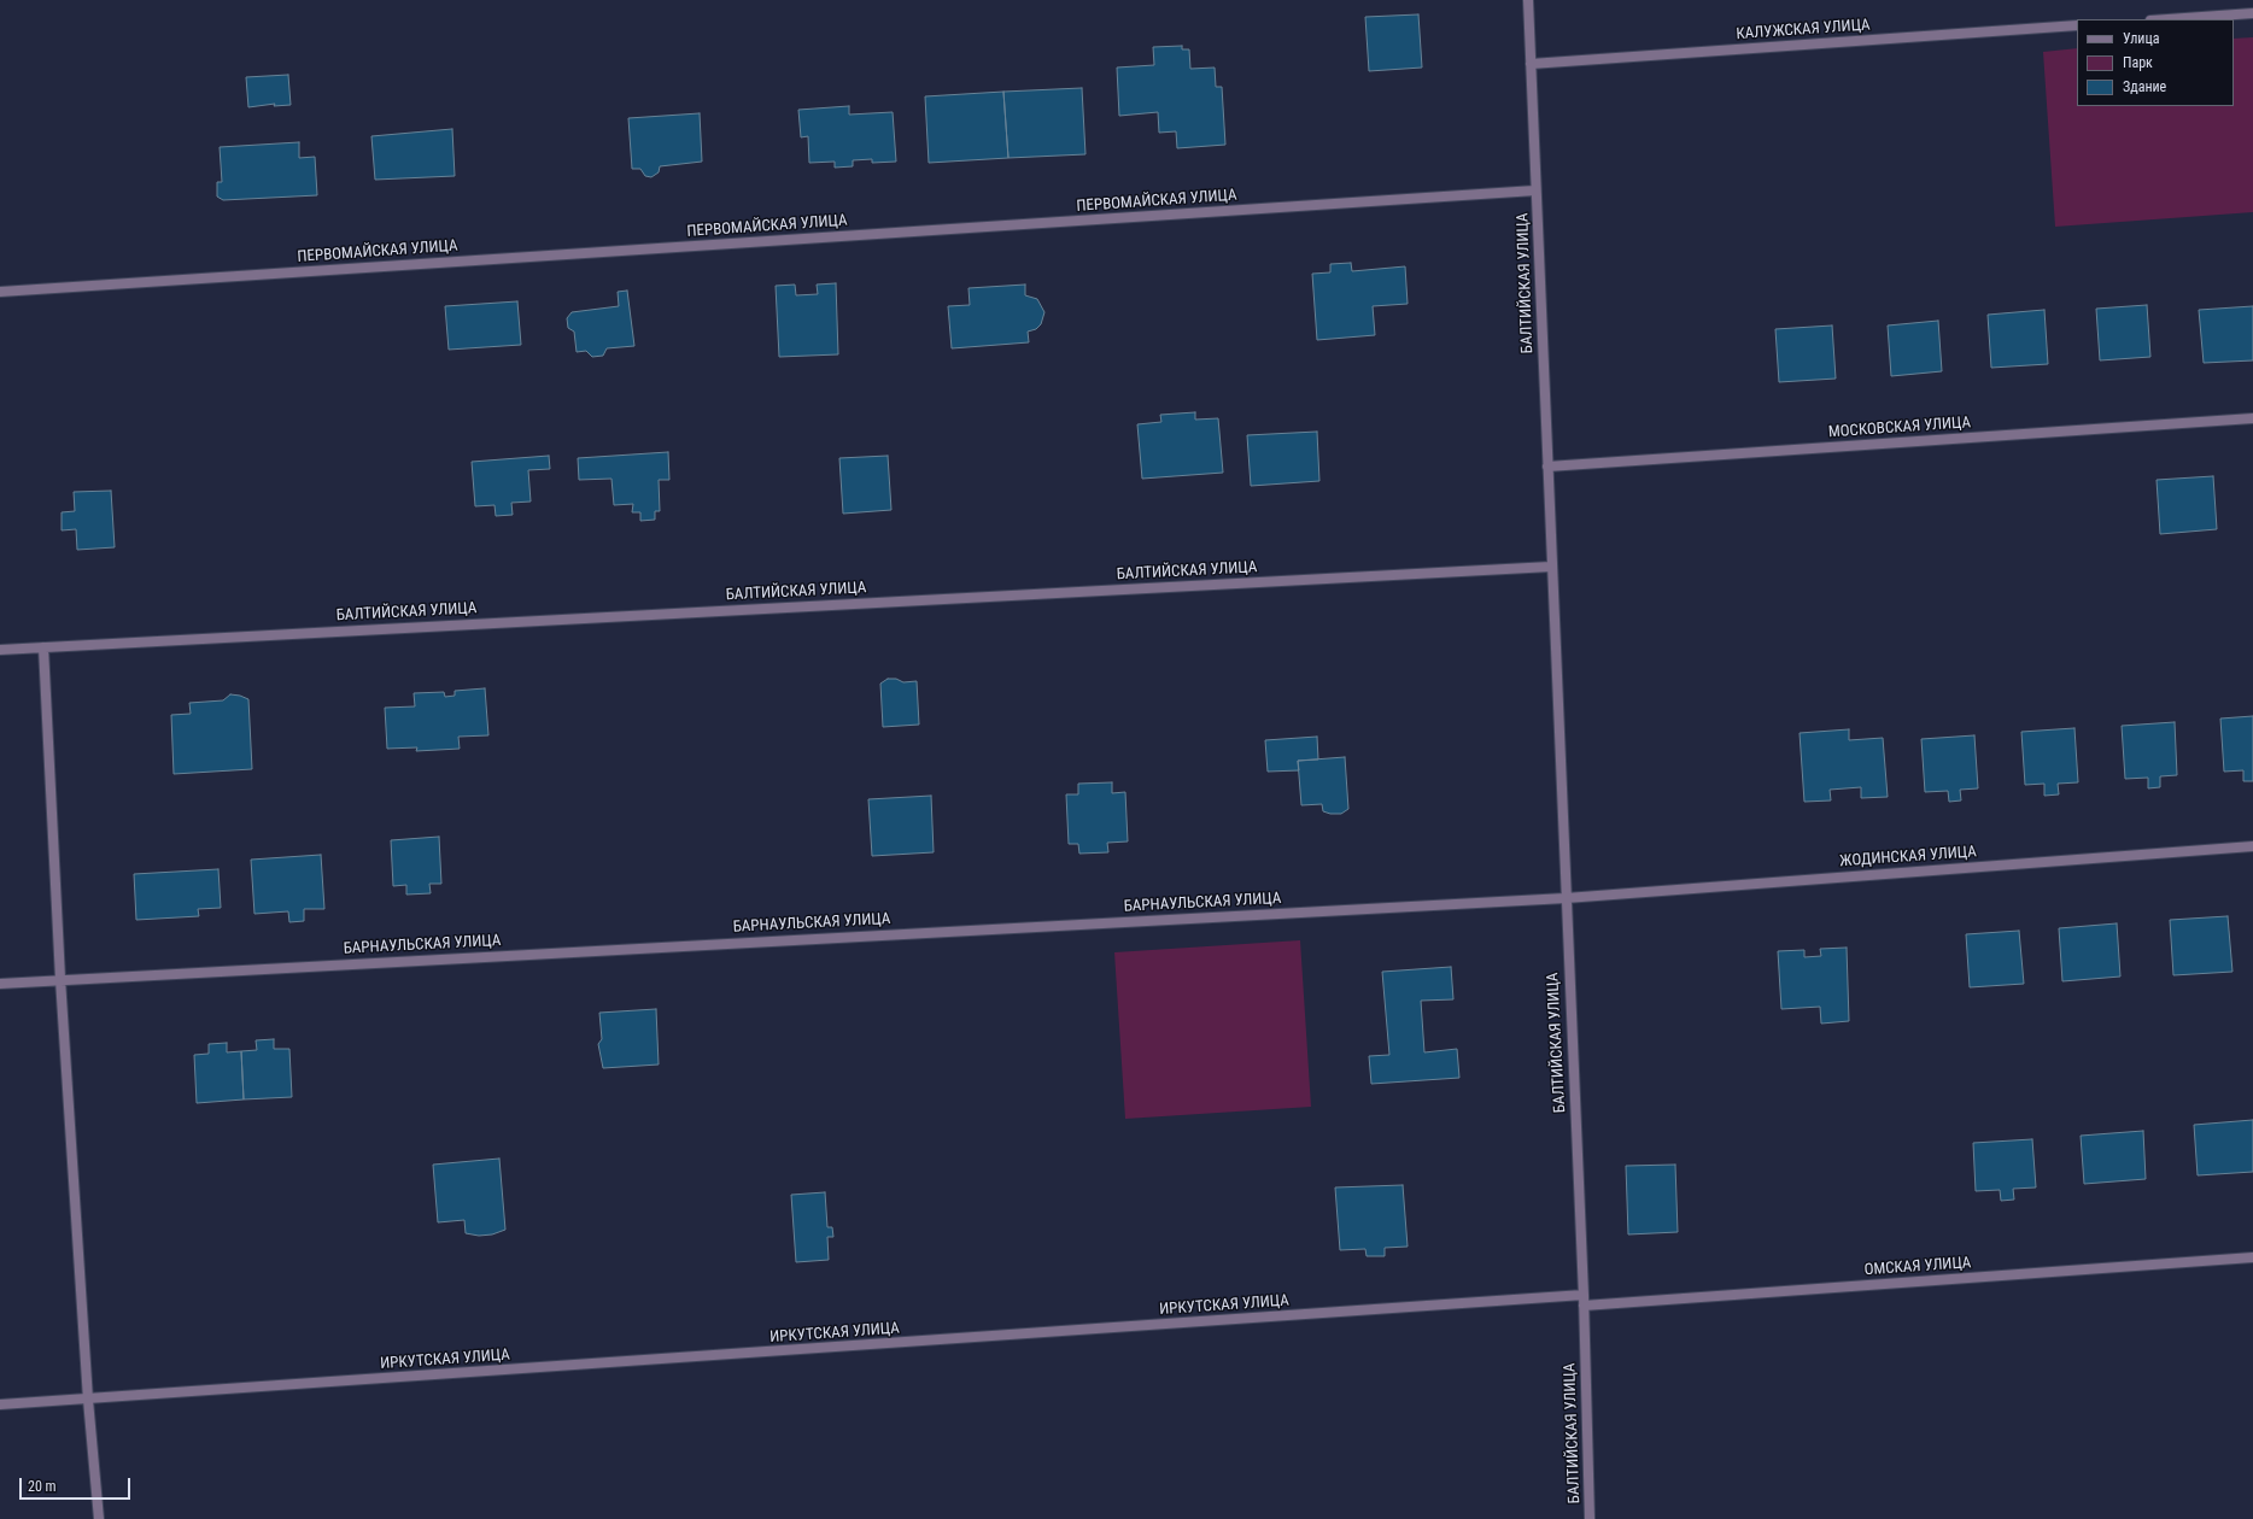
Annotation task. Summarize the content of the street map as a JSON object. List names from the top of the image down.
{
  "streets": {
    "street": [
      "КАЛУЖСКАЯ УЛИЦА",
      "ПЕРВОМАЙСКАЯ УЛИЦА",
      "БАЛТИЙСКАЯ УЛИЦА",
      "МОСКОВСКАЯ УЛИЦА",
      "ЖОДИНСКАЯ УЛИЦА",
      "БАРНАУЛЬСКАЯ УЛИЦА",
      "ОМСКАЯ УЛИЦА",
      "ИРКУТСКАЯ УЛИЦА"
    ]
  },
  "crossings": [
    ["КАЛУЖСКАЯ УЛИЦА", "БАЛТИЙСКАЯ УЛИЦА"],
    ["ПЕРВОМАЙСКАЯ УЛИЦА", "БАЛТИЙСКАЯ УЛИЦА"],
    ["БАЛТИЙСКАЯ УЛИЦА", "МОСКОВСКАЯ УЛИЦА"],
    ["БАЛТИЙСКАЯ УЛИЦА", "ЖОДИНСКАЯ УЛИЦА"],
    ["БАЛТИЙСКАЯ УЛИЦА", "БАРНАУЛЬСКАЯ УЛИЦА"],
    ["БАЛТИЙСКАЯ УЛИЦА", "ОМСКАЯ УЛИЦА"],
    ["БАЛТИЙСКАЯ УЛИЦА", "ИРКУТСКАЯ УЛИЦА"],
    ["ЖОДИНСКАЯ УЛИЦА", "БАРНАУЛЬСКАЯ УЛИЦА"]
  ],
  "legend": ["Улица", "Парк", "Здание"],
  "scale_bar": "20 m"
}
